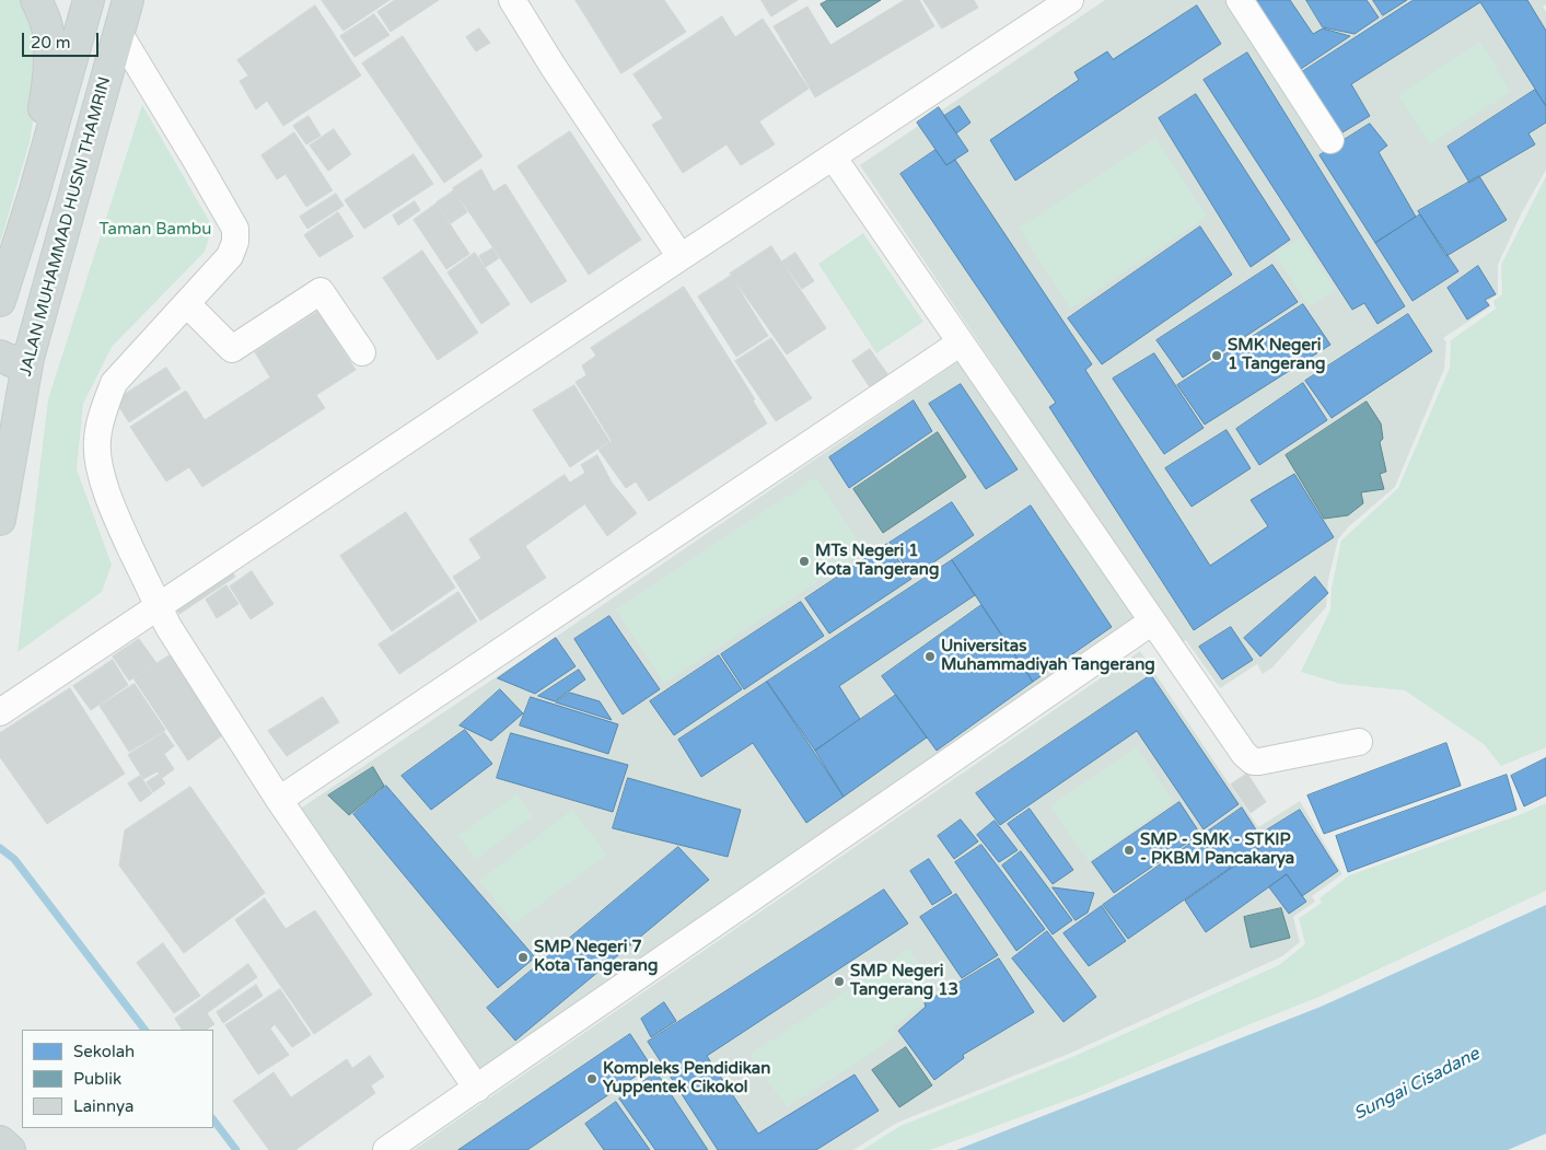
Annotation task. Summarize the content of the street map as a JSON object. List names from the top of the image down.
{
  "streets": {
    "main road": ["JALAN MUHAMMAD HUSNI THAMRIN"]
  },
  "water": ["Sungai Cisadane"],
  "parks": ["Taman Bambu"],
  "places": [
    "SMK Negeri 1 Tangerang",
    "MTs Negeri 1 Kota Tangerang",
    "Universitas Muhammadiyah Tangerang",
    "SMP - SMK - STKIP - PKBM Pancakarya",
    "SMP Negeri 7 Kota Tangerang",
    "SMP Negeri Tangerang 13",
    "Kompleks Pendidikan Yuppentek Cikokol"
  ],
  "legend": ["Sekolah", "Publik", "Lainnya"],
  "scale_bar": "20 m"
}
